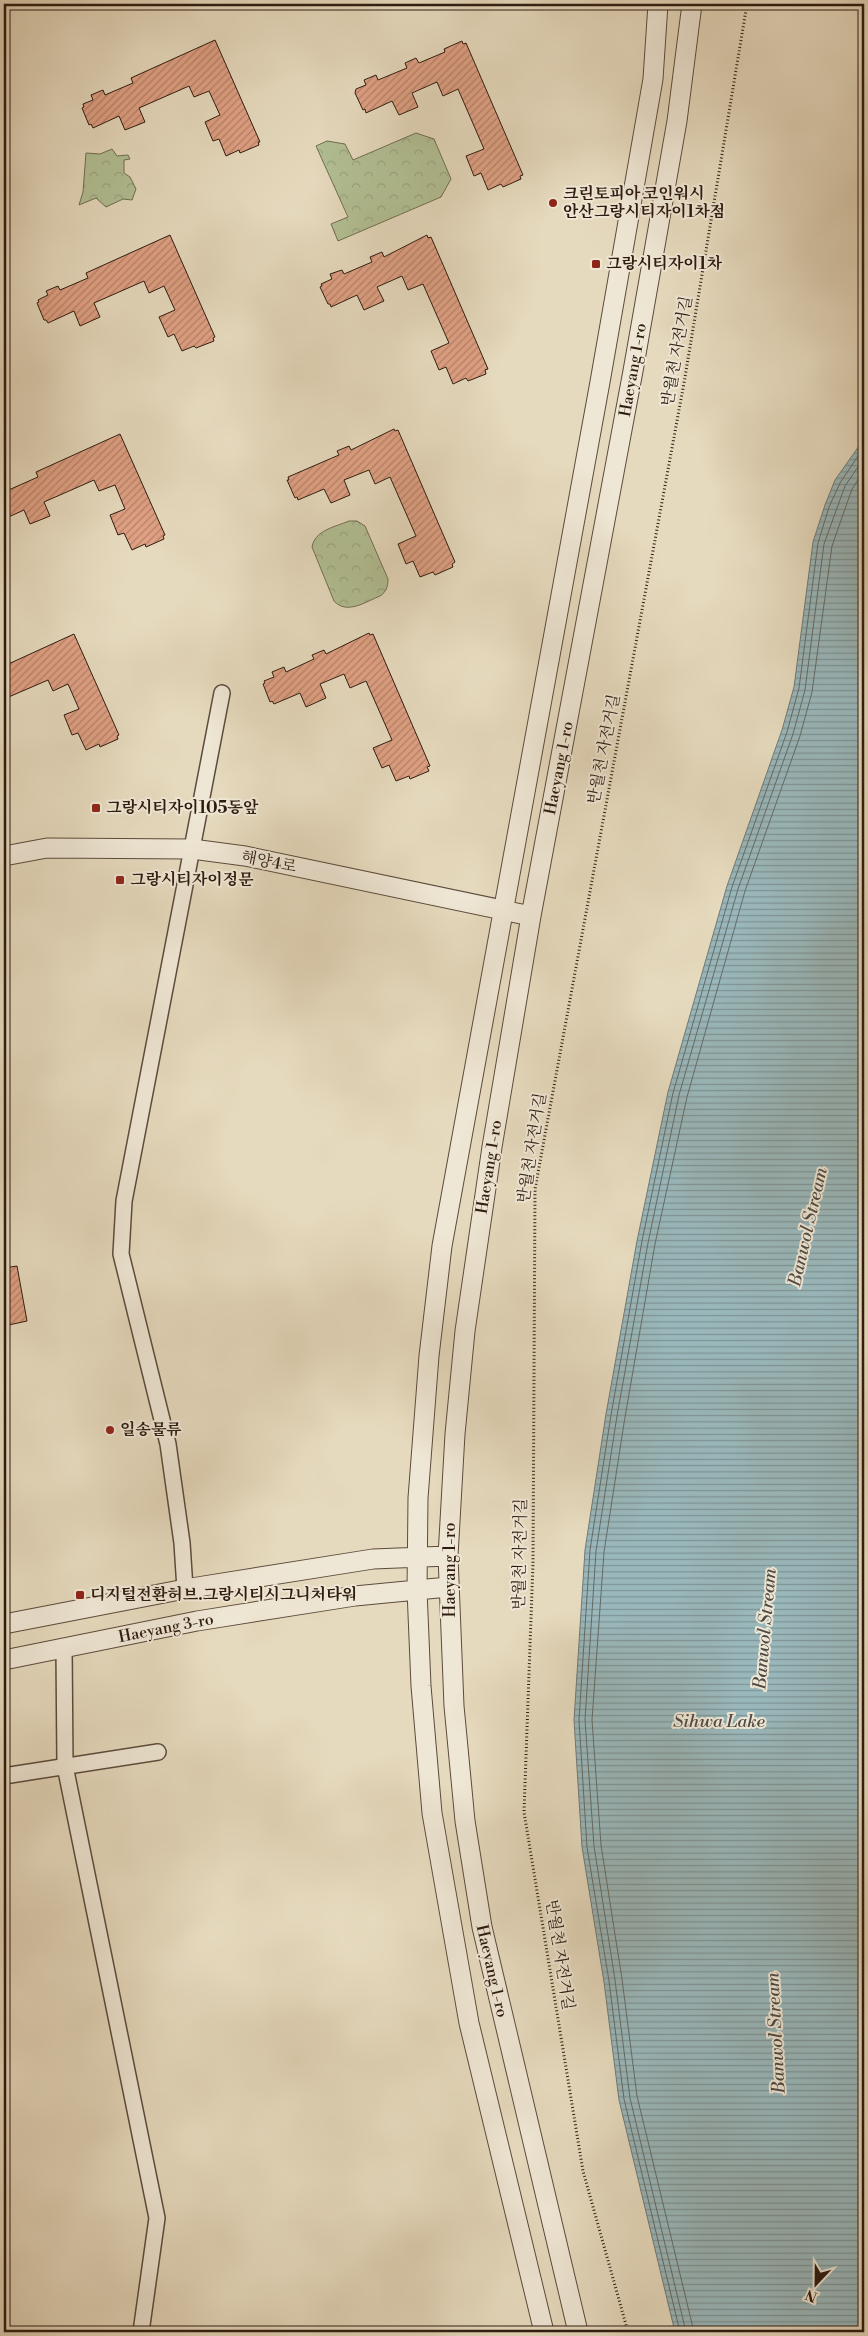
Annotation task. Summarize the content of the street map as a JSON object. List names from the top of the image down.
{
  "streets": {
    "street": ["Haeyang 1-ro", "해양4로", "Haeyang 3-ro"],
    "path": ["반월천 자전거길"]
  },
  "crossings": [
    ["Haeyang 1-ro", "해양4로"],
    ["Haeyang 1-ro", "Haeyang 3-ro"]
  ],
  "water": ["Banwol Stream", "Sihwa Lake"],
  "places": {
    "other": ["크린토피아 코인워시 안산그랑시티자이1차점", "일송물류"],
    "transit": [
      "그랑시티자이1차",
      "그랑시티자이105동앞",
      "그랑시티자이정문",
      "디지털전환허브.그랑시티시그니처타워"
    ]
  },
  "north": "bottom"
}
